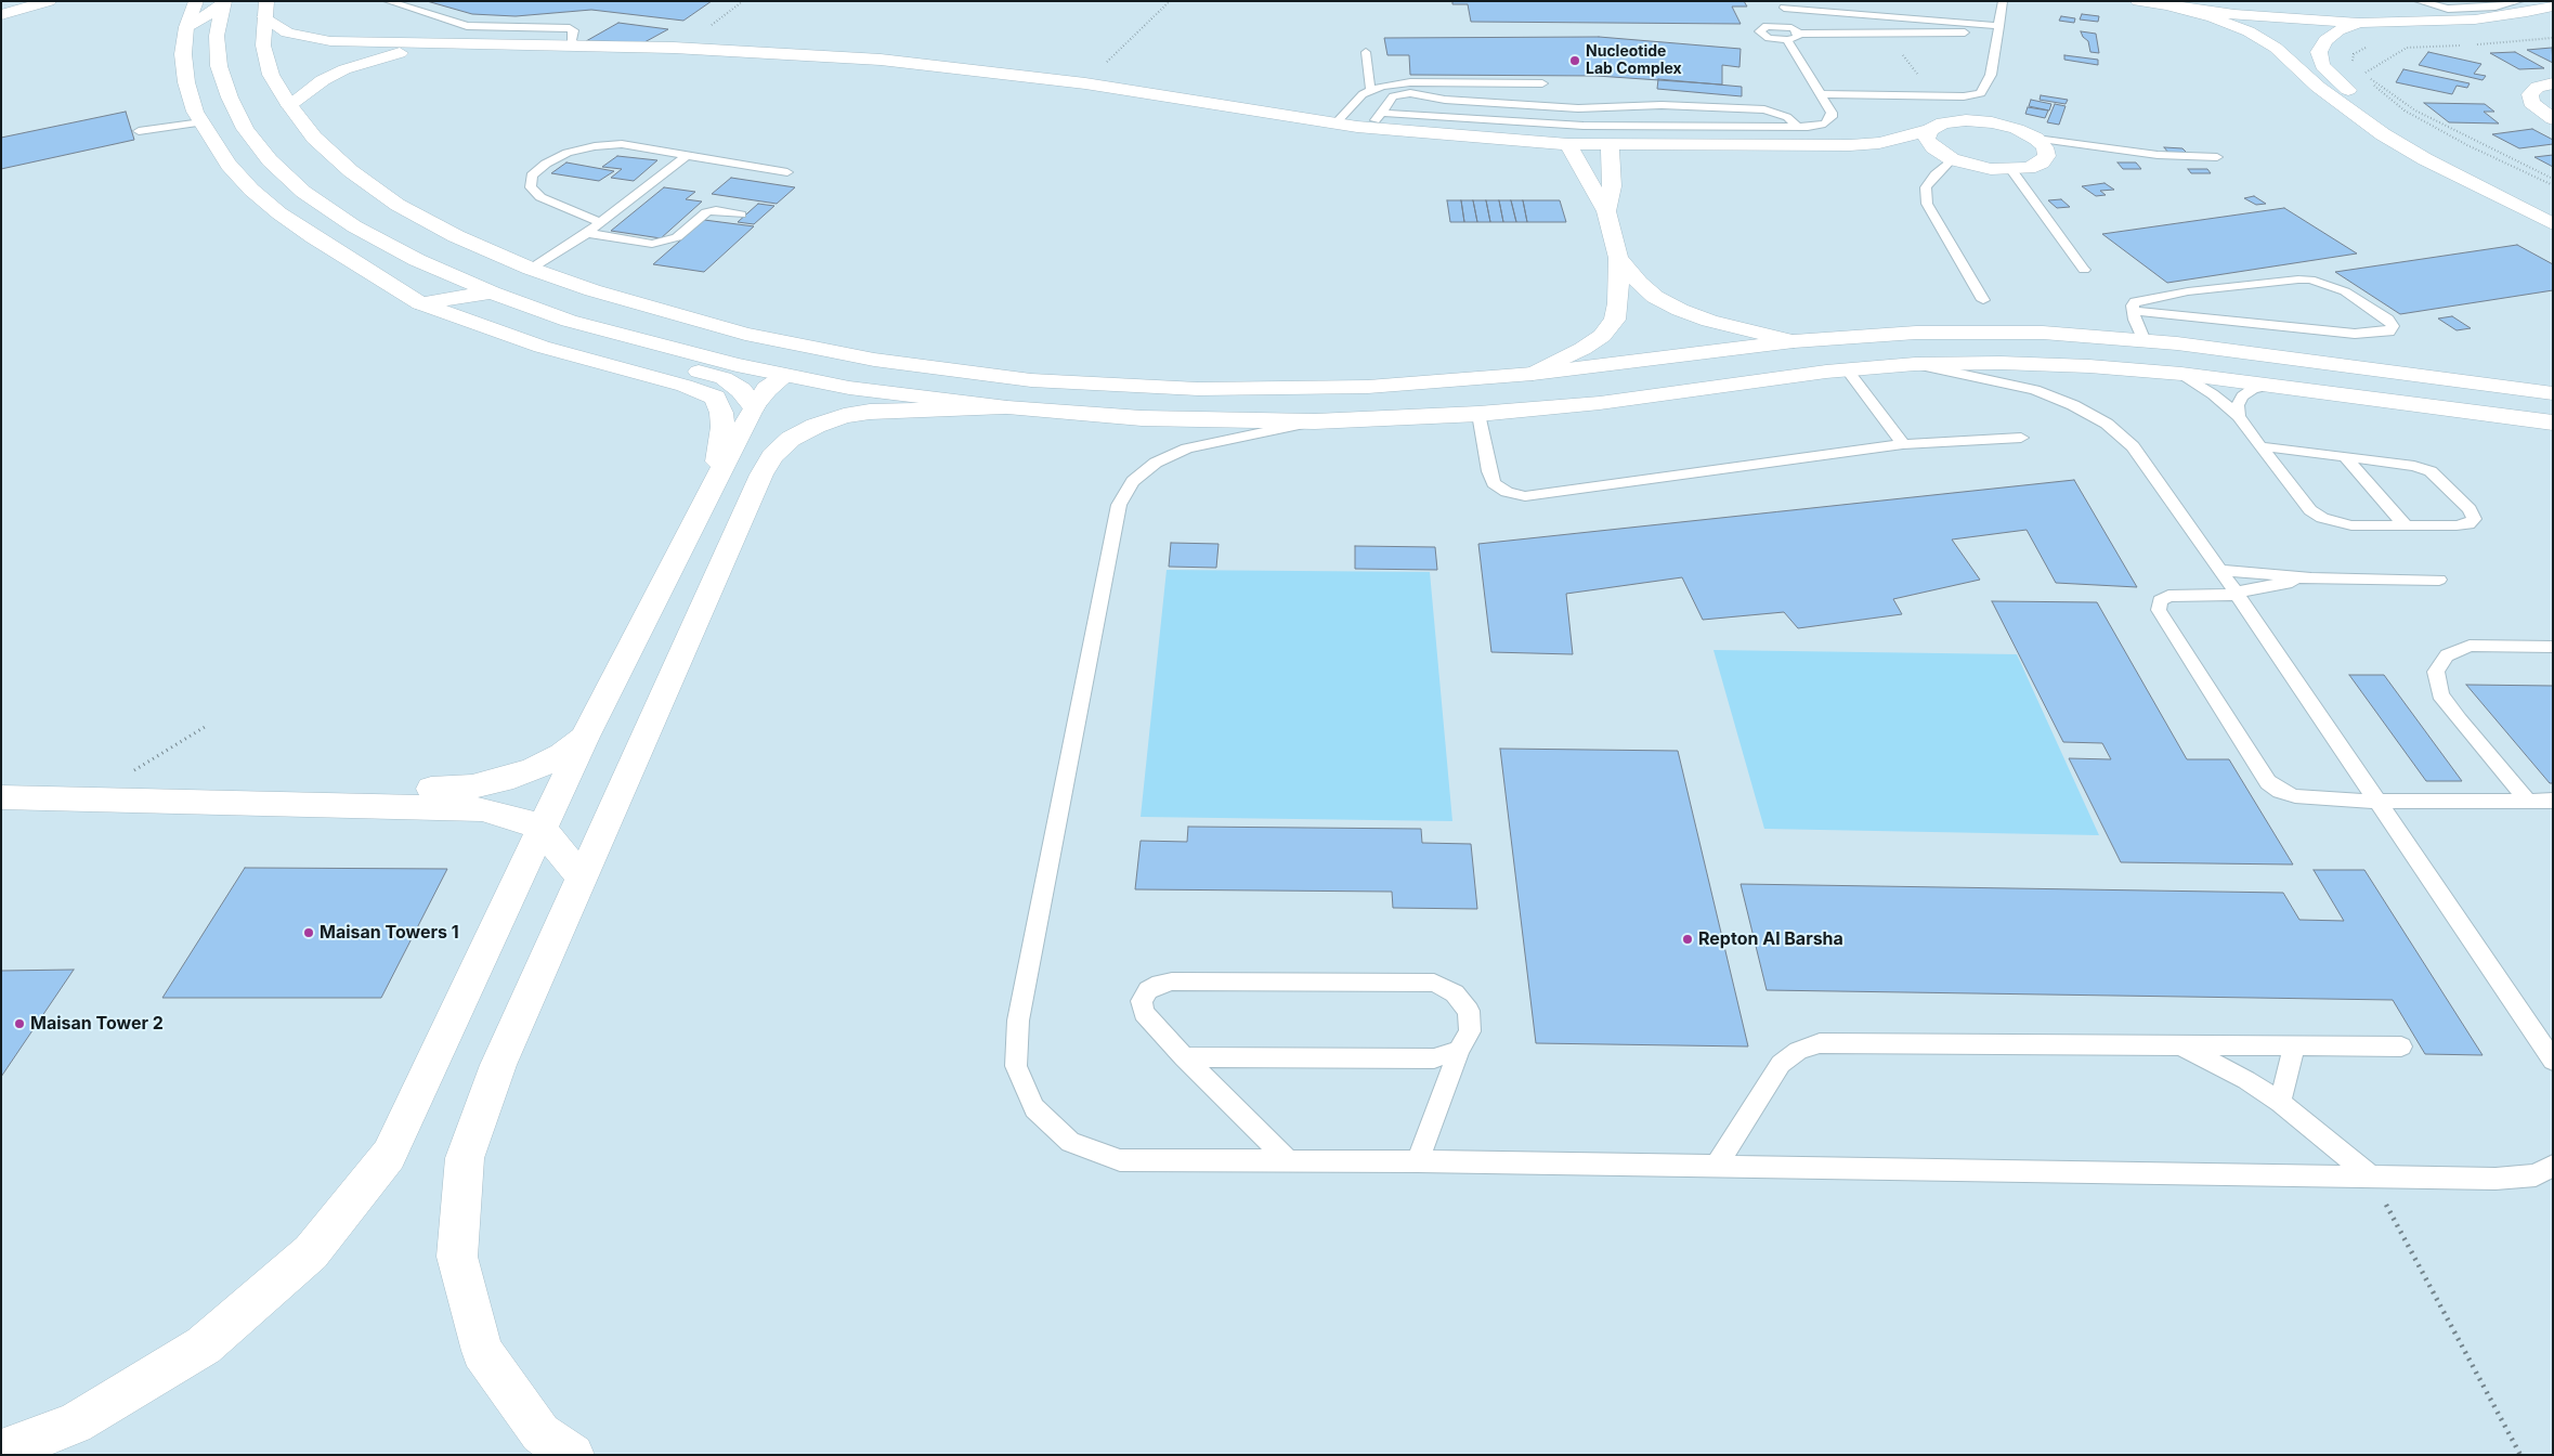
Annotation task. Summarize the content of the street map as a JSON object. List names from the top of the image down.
{
  "places": [
    "Nucleotide Lab Complex",
    "Maisan Towers 1",
    "Repton Al Barsha",
    "Maisan Tower 2"
  ]
}
